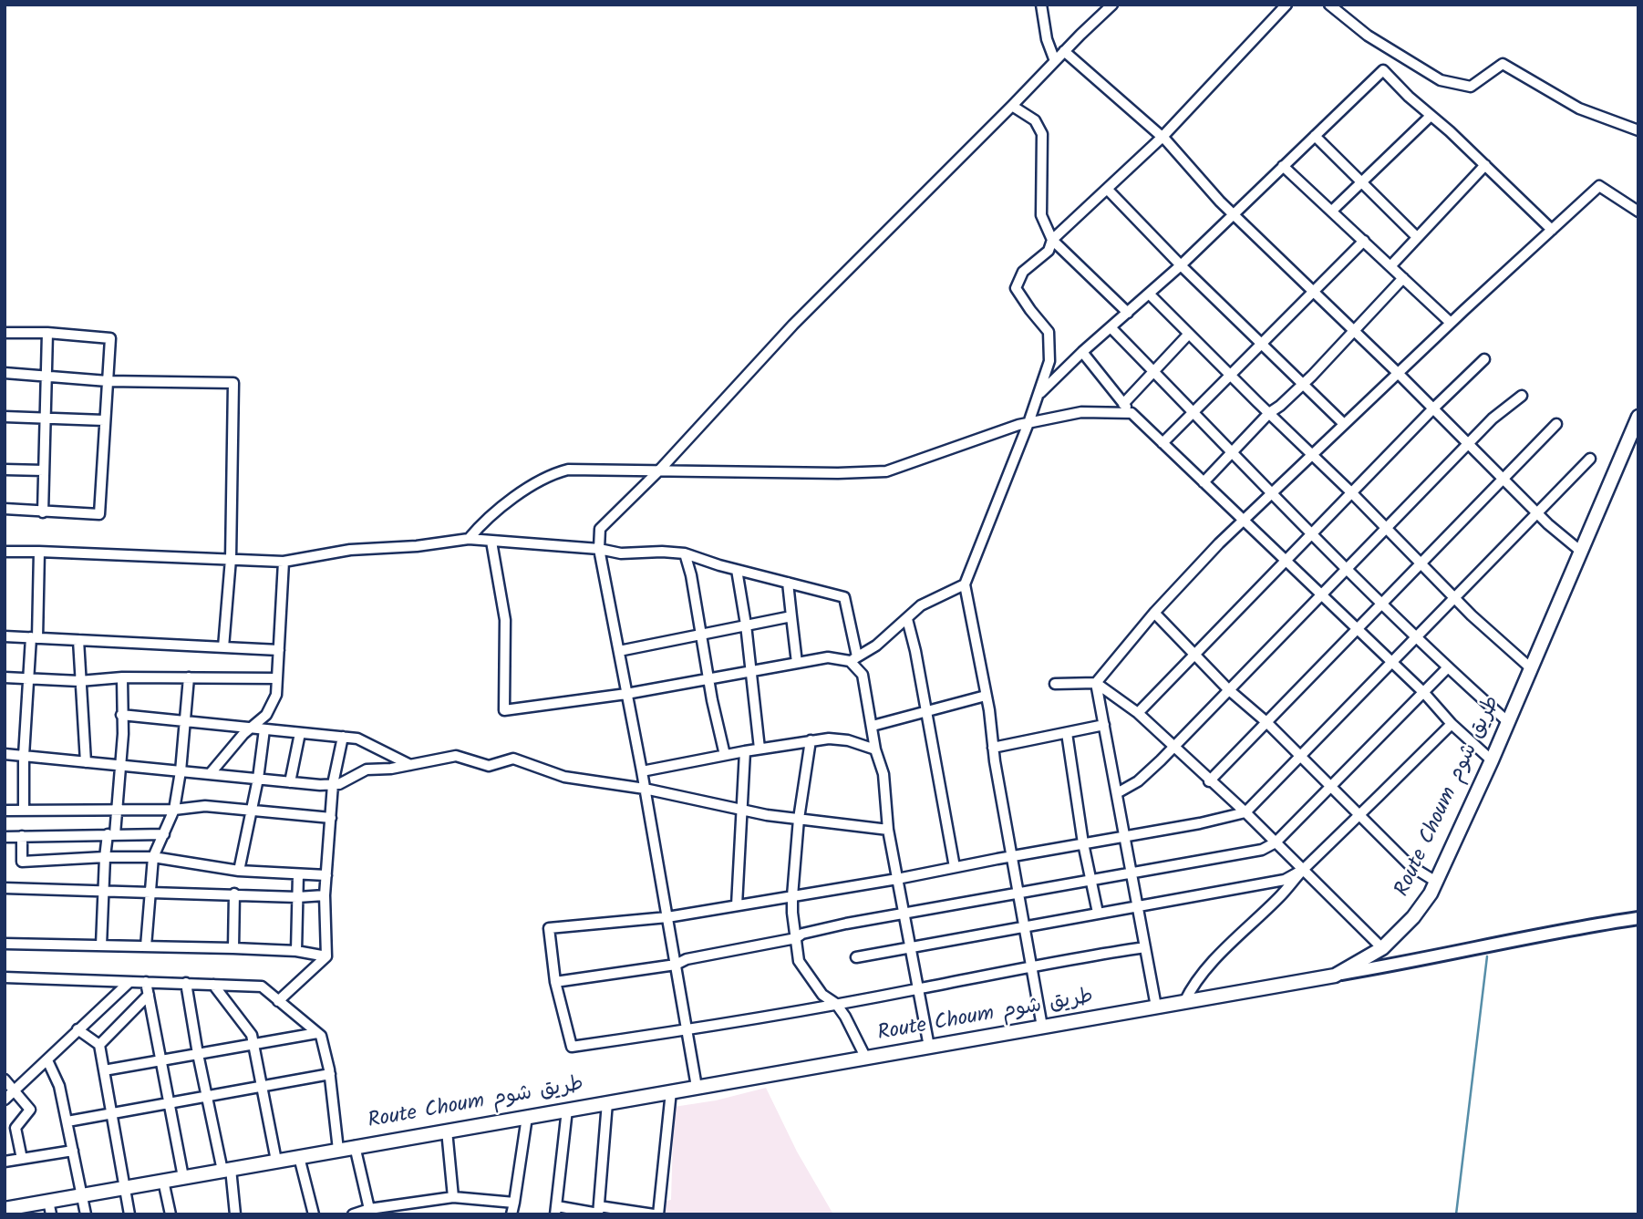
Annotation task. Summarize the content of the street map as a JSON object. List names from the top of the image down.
{
  "streets": {
    "highway": ["Route Choum طريق شوم"]
  }
}
